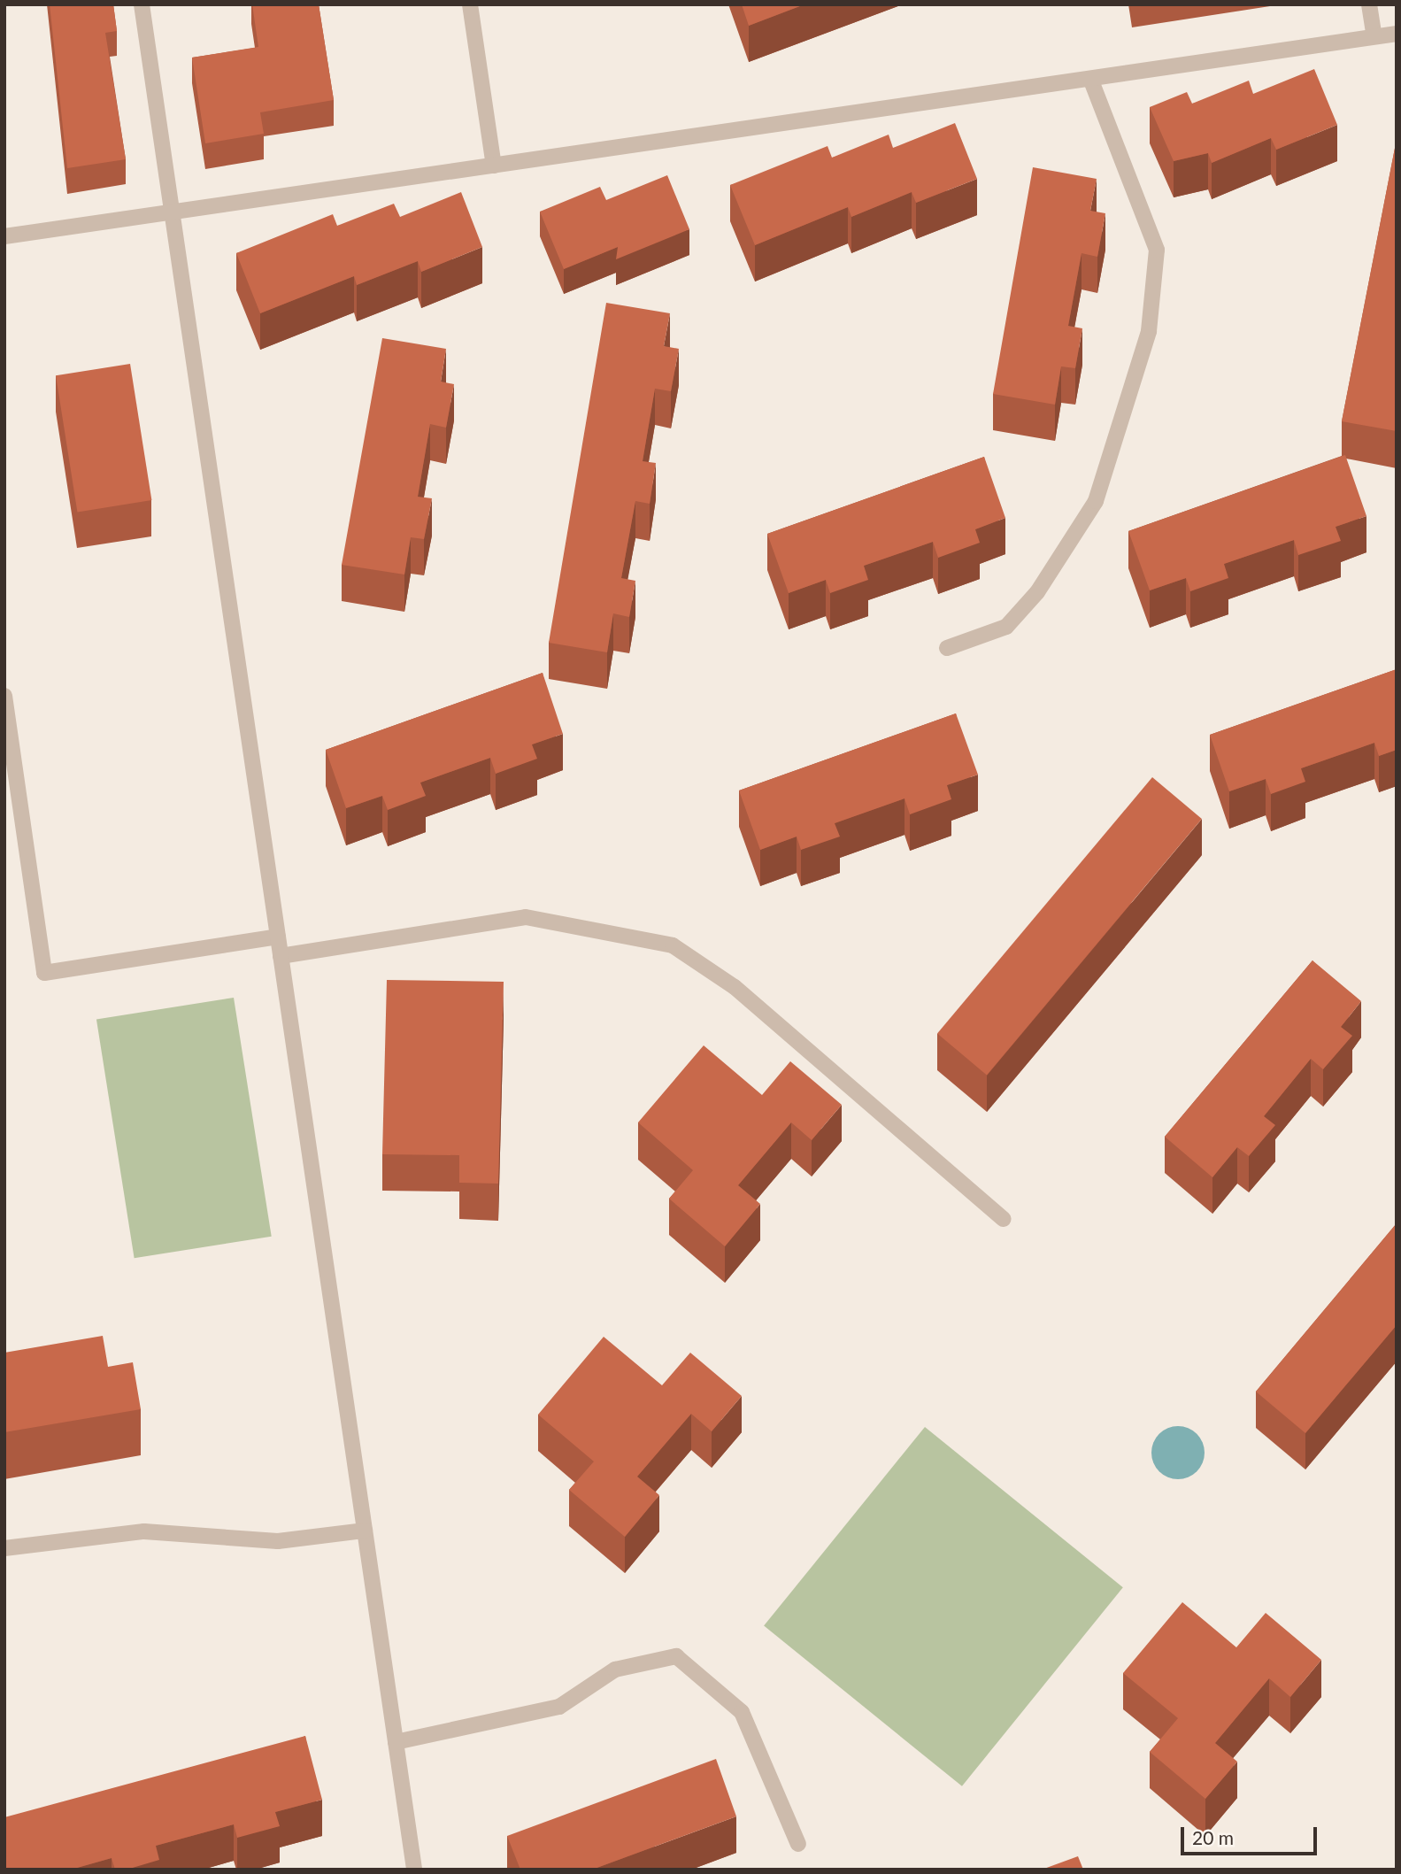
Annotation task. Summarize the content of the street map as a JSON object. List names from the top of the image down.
{
  "scale_bar": "20 m"
}
